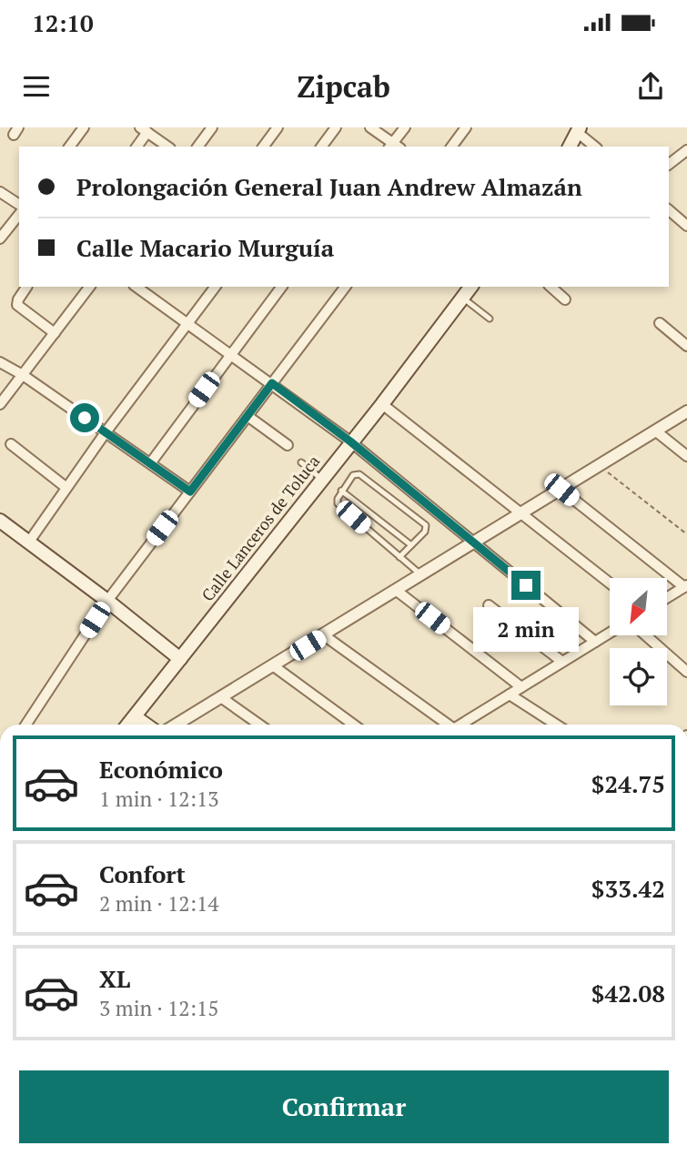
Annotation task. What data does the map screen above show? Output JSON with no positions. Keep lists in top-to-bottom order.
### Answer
{
  "streets": {
    "main road": ["Calle Lanceros de Toluca"]
  },
  "north": "bottom left",
  "page": {
    "status": "12:10",
    "header": "Zipcab",
    "banner": ["Prolongación General Juan Andrew Almazán", "Calle Macario Murguía"],
    "bubble": "2 min",
    "list": [
      {
        "name": "Económico",
        "note": "1 min · 12:13",
        "value": "$24.75"
      },
      {
        "name": "Confort",
        "note": "2 min · 12:14",
        "value": "$33.42"
      },
      {
        "name": "XL",
        "note": "3 min · 12:15",
        "value": "$42.08"
      }
    ],
    "buttons": "Confirmar"
  }
}
